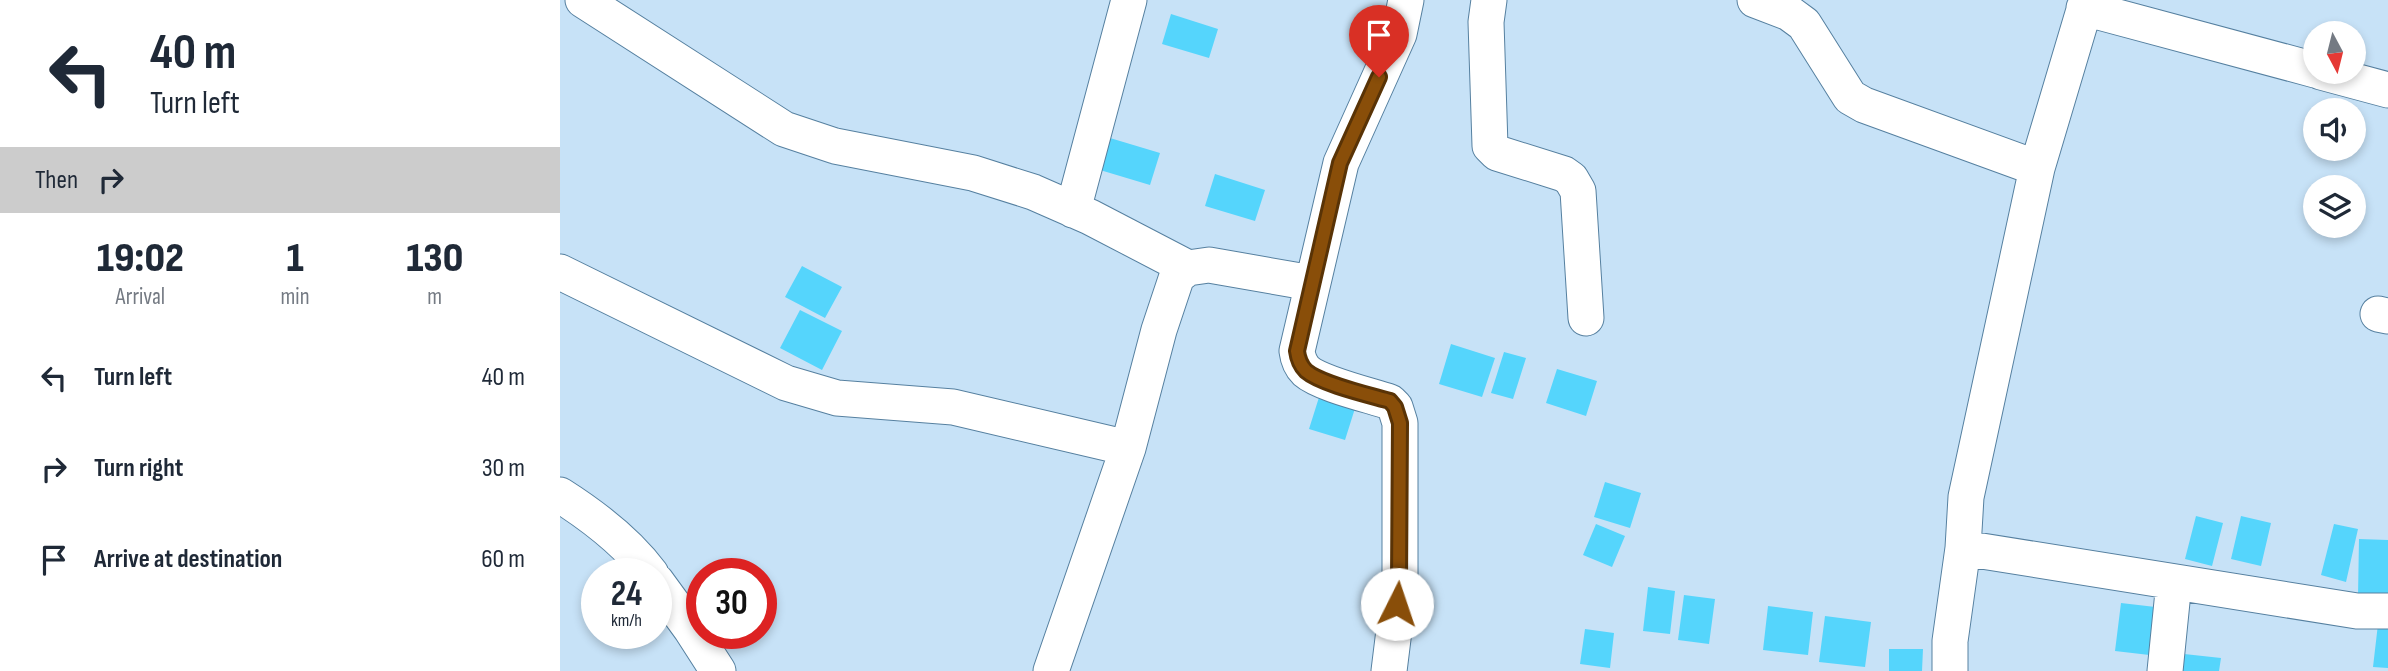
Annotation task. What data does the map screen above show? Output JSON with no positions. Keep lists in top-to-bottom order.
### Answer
{
  "north": "bottom",
  "page": {
    "turn": ["40 m", "Turn left"],
    "then": "Then",
    "eta": [
      "19:02",
      "Arrival",
      "1",
      "min",
      "130",
      "m"
    ],
    "list": [
      {
        "name": "Turn left",
        "value": "40 m"
      },
      {
        "name": "Turn right",
        "value": "30 m"
      },
      {
        "name": "Arrive at destination",
        "value": "60 m"
      }
    ],
    "speed": "24 km/h",
    "limit": "30"
  }
}
